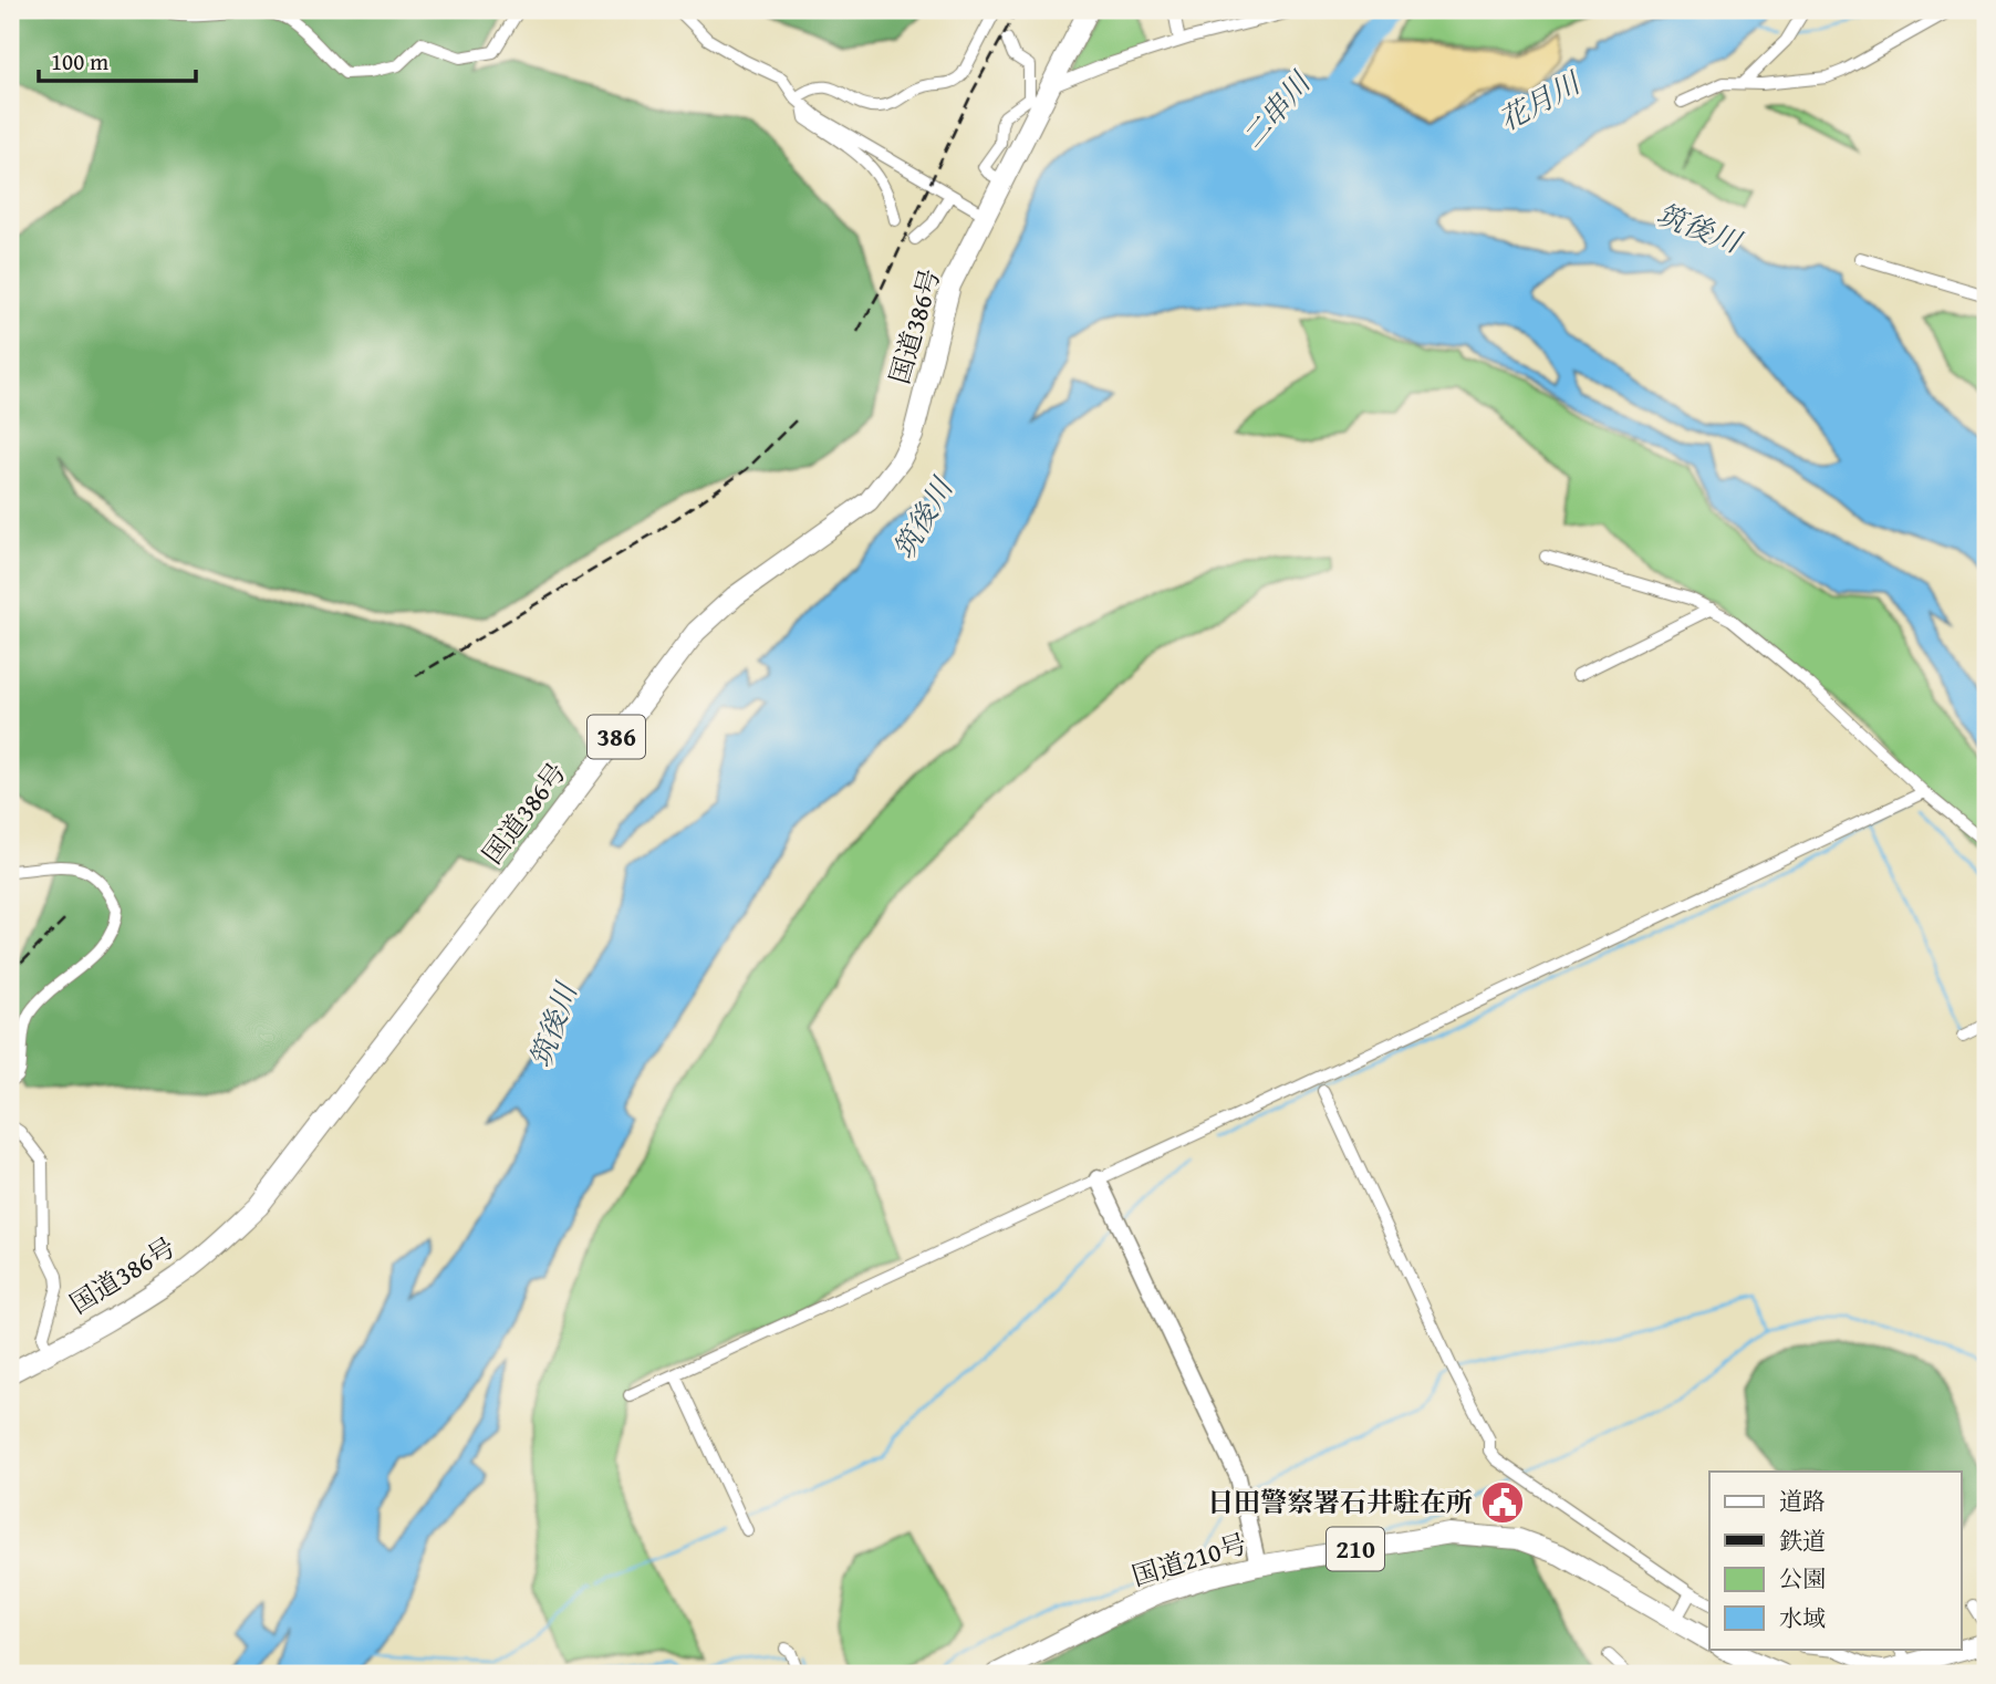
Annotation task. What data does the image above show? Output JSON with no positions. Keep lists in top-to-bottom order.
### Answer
{
  "streets": {
    "highway": [
      "国道386号",
      "386",
      "210",
      "国道210号"
    ]
  },
  "water": ["花月川", "二串川", "筑後川"],
  "places": {
    "public building": ["日田警察署石井駐在所"]
  },
  "legend": [
    "道路",
    "鉄道",
    "公園",
    "水域"
  ],
  "scale_bar": "100 m"
}
